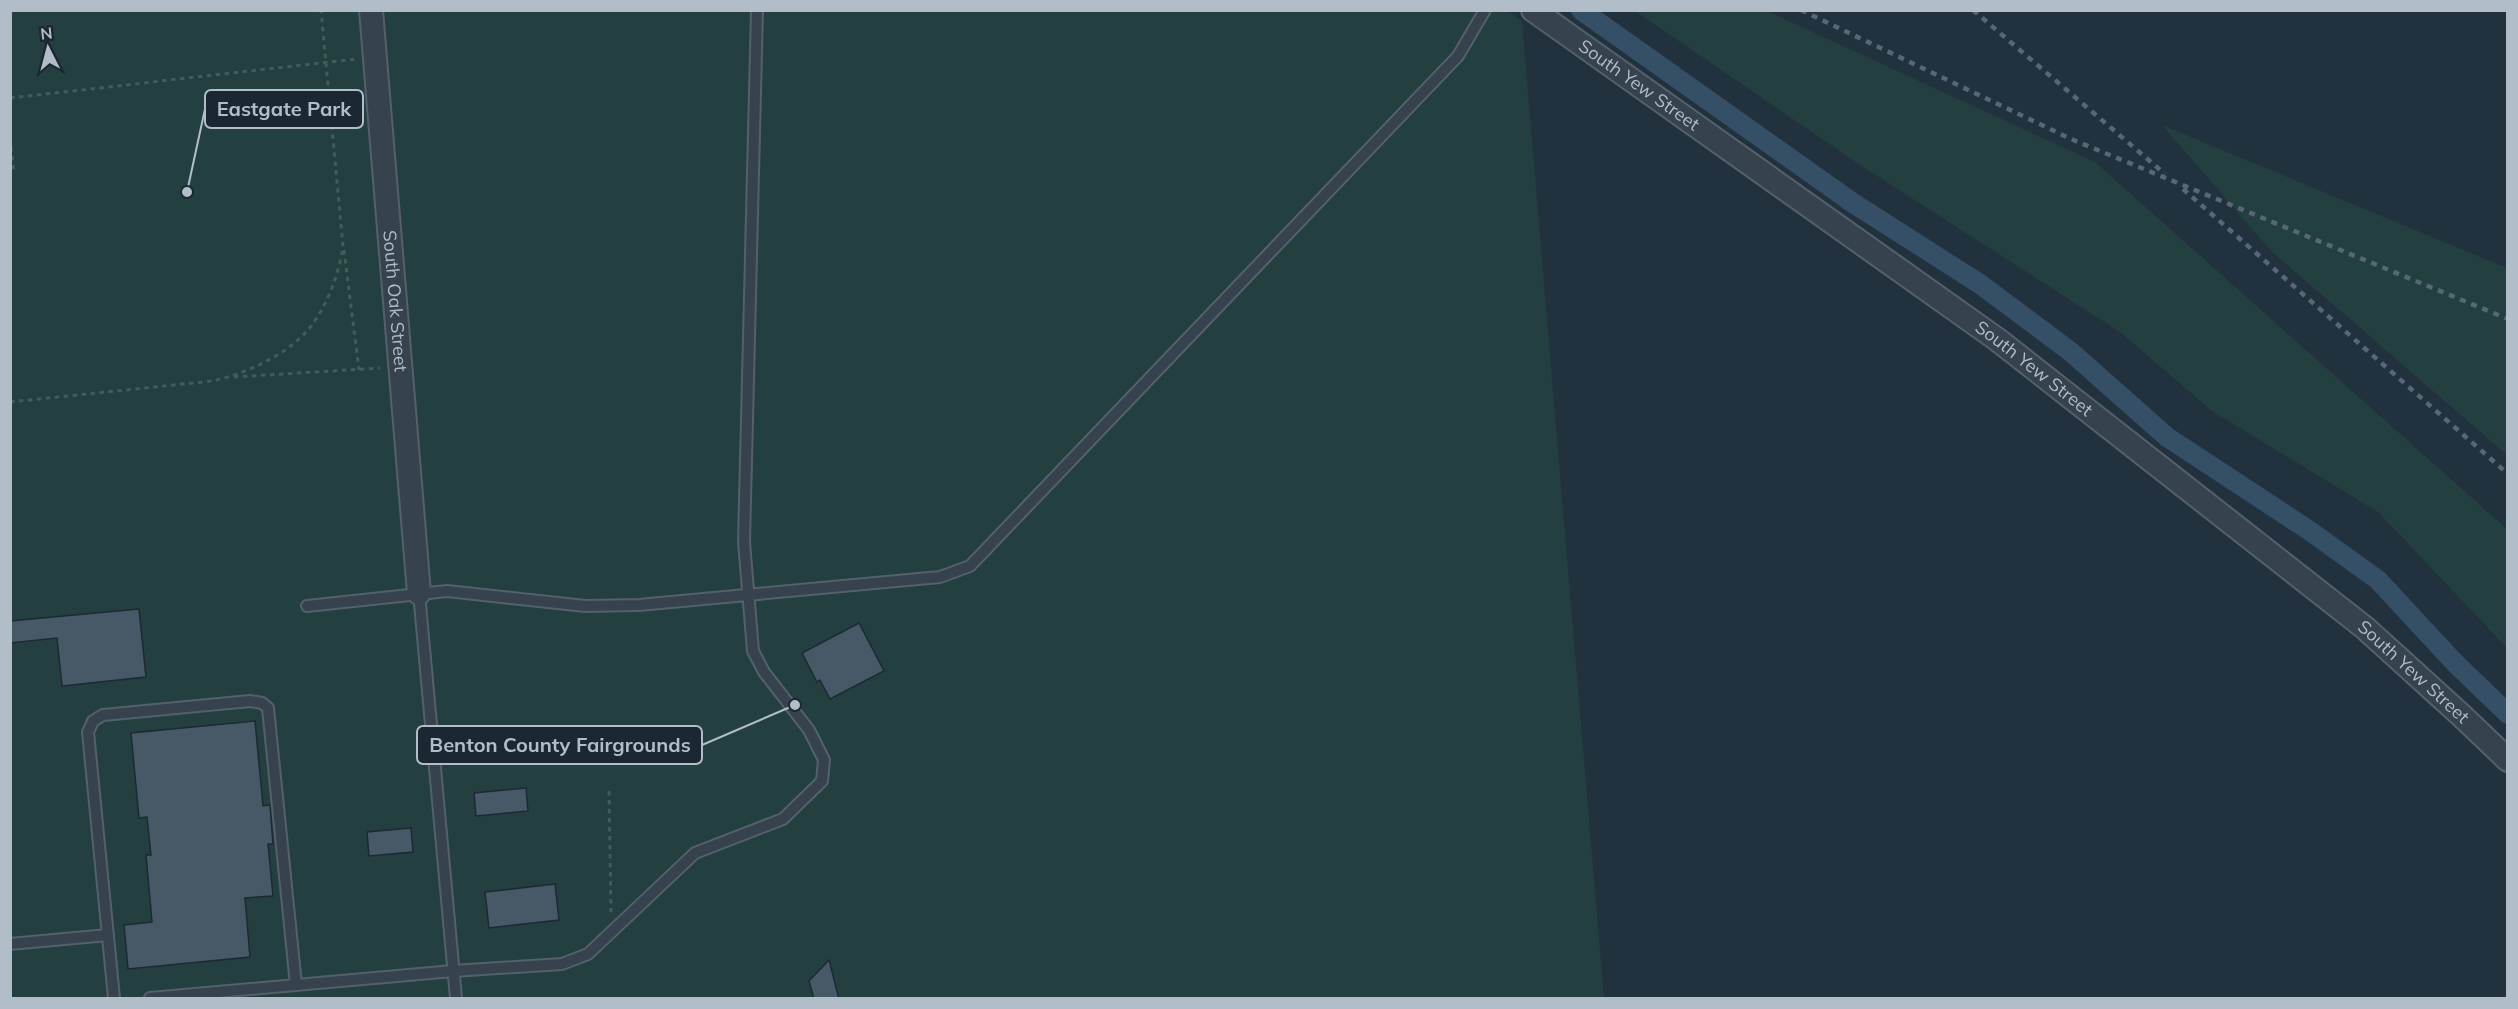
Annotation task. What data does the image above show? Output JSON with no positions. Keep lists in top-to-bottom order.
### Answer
{
  "streets": {
    "street": ["South Yew Street", "South Oak Street"]
  },
  "places": ["Eastgate Park", "Benton County Fairgrounds"],
  "north": "top"
}
